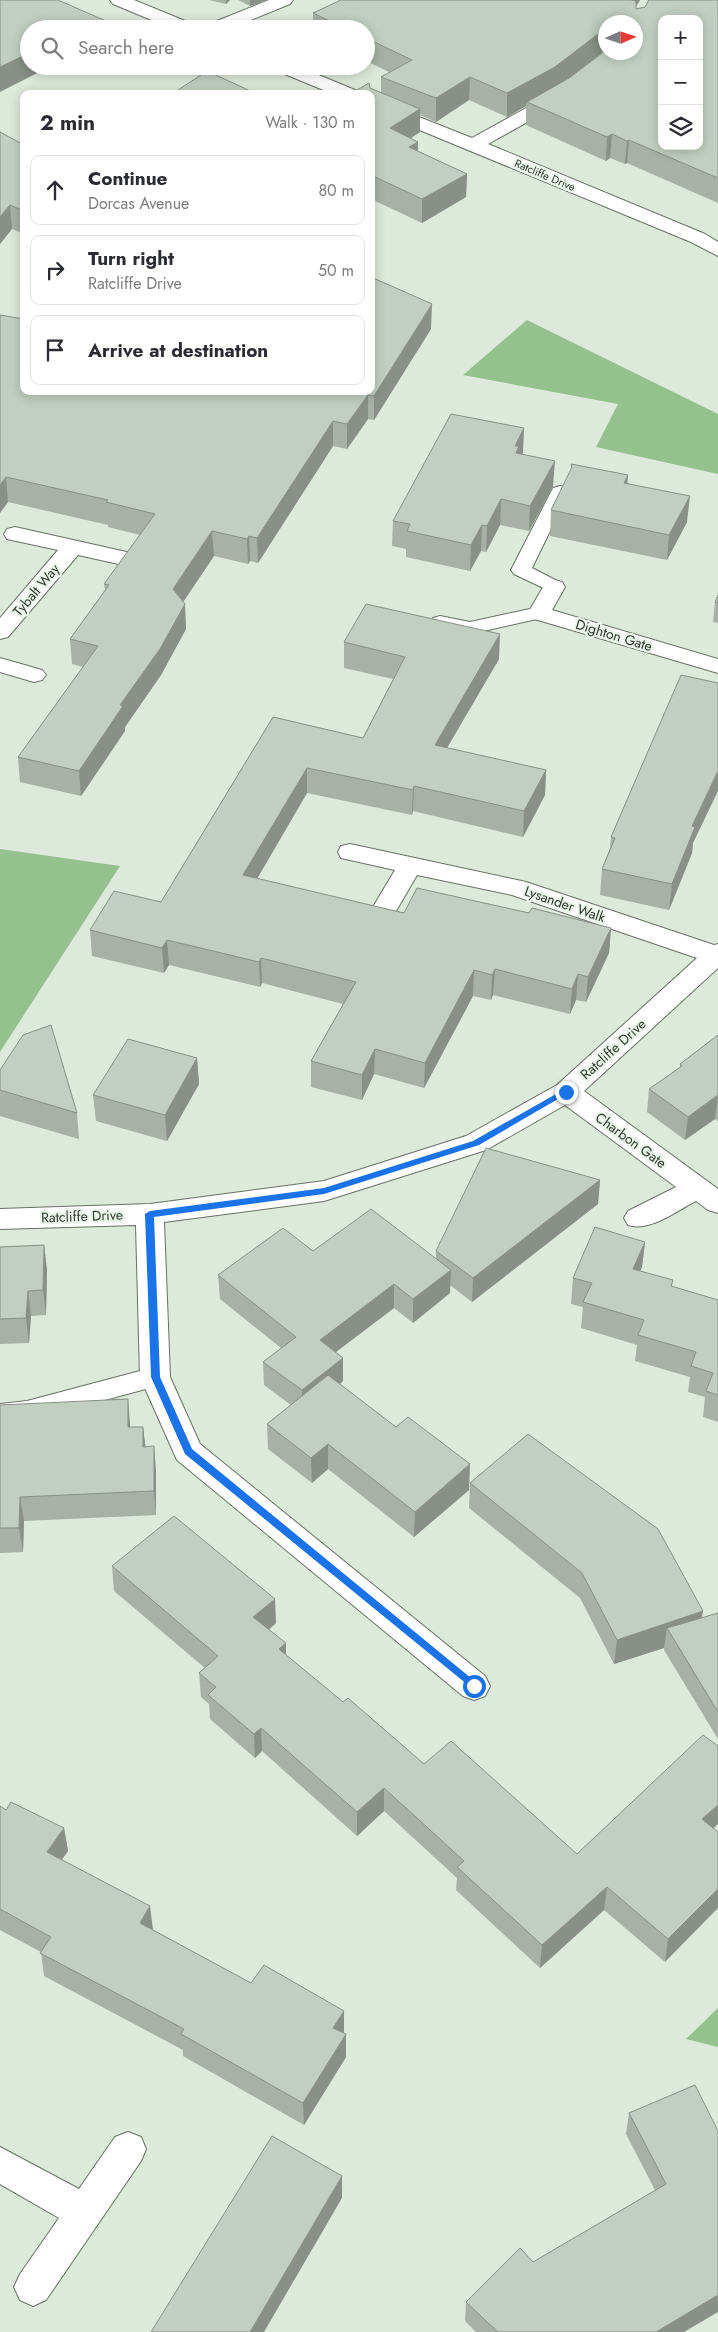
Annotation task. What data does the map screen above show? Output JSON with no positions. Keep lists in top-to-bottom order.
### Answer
{
  "streets": {
    "street": [
      "Ratcliffe Drive",
      "Tybalt Way",
      "Dighton Gate",
      "Lysander Walk",
      "Charbon Gate"
    ]
  },
  "crossings": [
    ["Ratcliffe Drive", "Lysander Walk"],
    ["Ratcliffe Drive", "Charbon Gate"]
  ],
  "north": "right",
  "page": {
    "map_buttons": ["+", "−"],
    "search": "Search here",
    "heading": ["2 min", "Walk · 130 m"],
    "list": [
      ["Continue", "Dorcas Avenue", "80 m"],
      ["Turn right", "Ratcliffe Drive", "50 m"],
      "Arrive at destination"
    ]
  }
}
